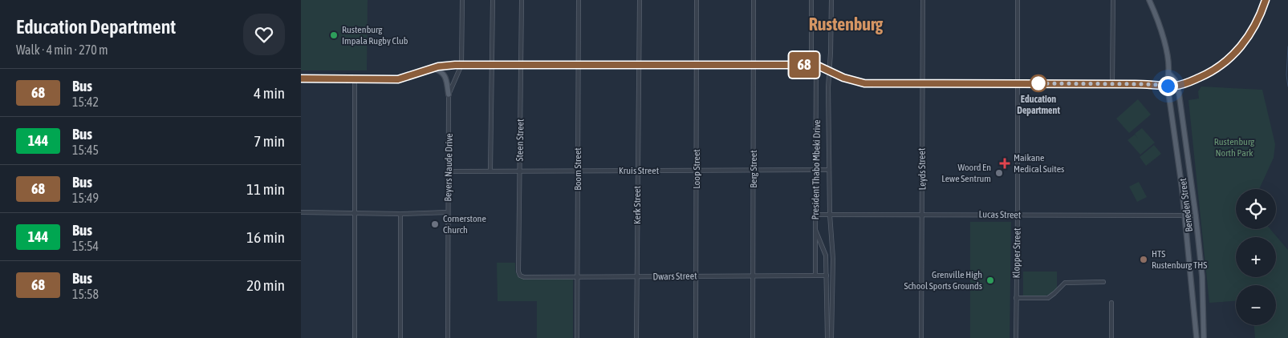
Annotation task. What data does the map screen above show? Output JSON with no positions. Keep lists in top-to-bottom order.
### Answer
{
  "streets": {
    "main road": ["Beneden Street"],
    "street": [
      "Steen Street",
      "Beyers Naude Drive",
      "Boom Street",
      "Loop Street",
      "Berg Street",
      "Leyds Street",
      "President Thabo Mbeki Drive",
      "Kruis Street",
      "Kerk Street",
      "Lucas Street",
      "Klopper Street",
      "Dwars Street"
    ]
  },
  "crossings": [
    ["Steen Street", "Kruis Street"],
    ["Steen Street", "Dwars Street"],
    ["Beyers Naude Drive", "Kruis Street"],
    ["Boom Street", "Kruis Street"],
    ["Boom Street", "Dwars Street"],
    ["Loop Street", "Kruis Street"],
    ["Loop Street", "Dwars Street"],
    ["Berg Street", "Kruis Street"],
    ["Berg Street", "Dwars Street"],
    ["Leyds Street", "Lucas Street"],
    ["President Thabo Mbeki Drive", "Kruis Street"],
    ["President Thabo Mbeki Drive", "Lucas Street"],
    ["President Thabo Mbeki Drive", "Dwars Street"],
    ["Kruis Street", "Kerk Street"],
    ["Kerk Street", "Dwars Street"],
    ["Beneden Street", "Lucas Street"],
    ["Lucas Street", "Klopper Street"]
  ],
  "districts": ["Rustenburg"],
  "parks": ["Rustenburg North Park"],
  "places": {
    "other": [
      "Rustenburg Impala Rugby Club",
      "Education Department",
      "Woord En Lewe Sentrum",
      "Cornerstone Church",
      "HTS Rustenburg THS",
      "Grenville High School Sports Grounds"
    ],
    "health": ["Maikane Medical Suites"]
  },
  "lines": ["bus line 68"],
  "page": {
    "heading": ["Education Department", "Walk · 4 min · 270 m"],
    "on_map": "68",
    "list": [
      {
        "mark": "68",
        "name": "Bus",
        "note": "15:42",
        "value": "4 min"
      },
      {
        "mark": "144",
        "name": "Bus",
        "note": "15:45",
        "value": "7 min"
      },
      {
        "mark": "68",
        "name": "Bus",
        "note": "15:49",
        "value": "11 min"
      },
      {
        "mark": "144",
        "name": "Bus",
        "note": "15:54",
        "value": "16 min"
      },
      {
        "mark": "68",
        "name": "Bus",
        "note": "15:58",
        "value": "20 min"
      }
    ],
    "map_buttons": ["+", "−"]
  }
}
